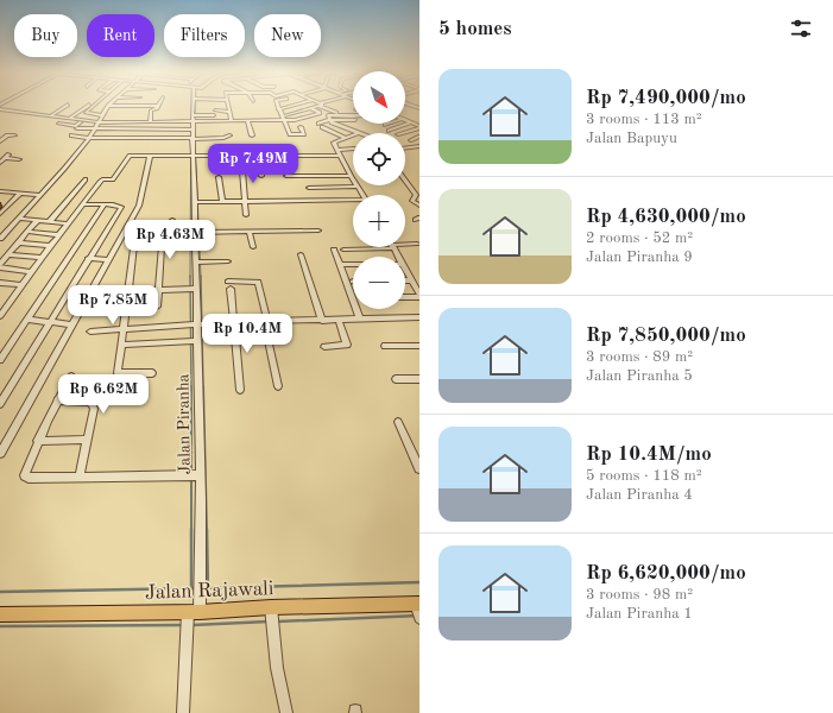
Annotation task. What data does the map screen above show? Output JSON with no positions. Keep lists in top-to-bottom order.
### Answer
{
  "streets": {
    "main road": ["Jalan Rajawali"],
    "street": ["Jalan Piranha"]
  },
  "crossings": [
    ["Jalan Piranha", "Jalan Rajawali"]
  ],
  "north": "bottom right",
  "page": {
    "heading": "5 homes",
    "chip": [
      "Buy",
      "Rent",
      "Filters",
      "New"
    ],
    "list": [
      {
        "name": "Rp 7,490,000/mo",
        "note": "3 rooms · 113 m² · Jalan Bapuyu"
      },
      {
        "name": "Rp 4,630,000/mo",
        "note": "2 rooms · 52 m² · Jalan Piranha 9"
      },
      {
        "name": "Rp 7,850,000/mo",
        "note": "3 rooms · 89 m² · Jalan Piranha 5"
      },
      {
        "name": "Rp 10.4M/mo",
        "note": "5 rooms · 118 m² · Jalan Piranha 4"
      },
      {
        "name": "Rp 6,620,000/mo",
        "note": "3 rooms · 98 m² · Jalan Piranha 1"
      }
    ],
    "map_buttons": ["+", "−"],
    "price": [
      "Rp 7.49M",
      "Rp 4.63M",
      "Rp 7.85M",
      "Rp 10.4M",
      "Rp 6.62M"
    ]
  }
}
